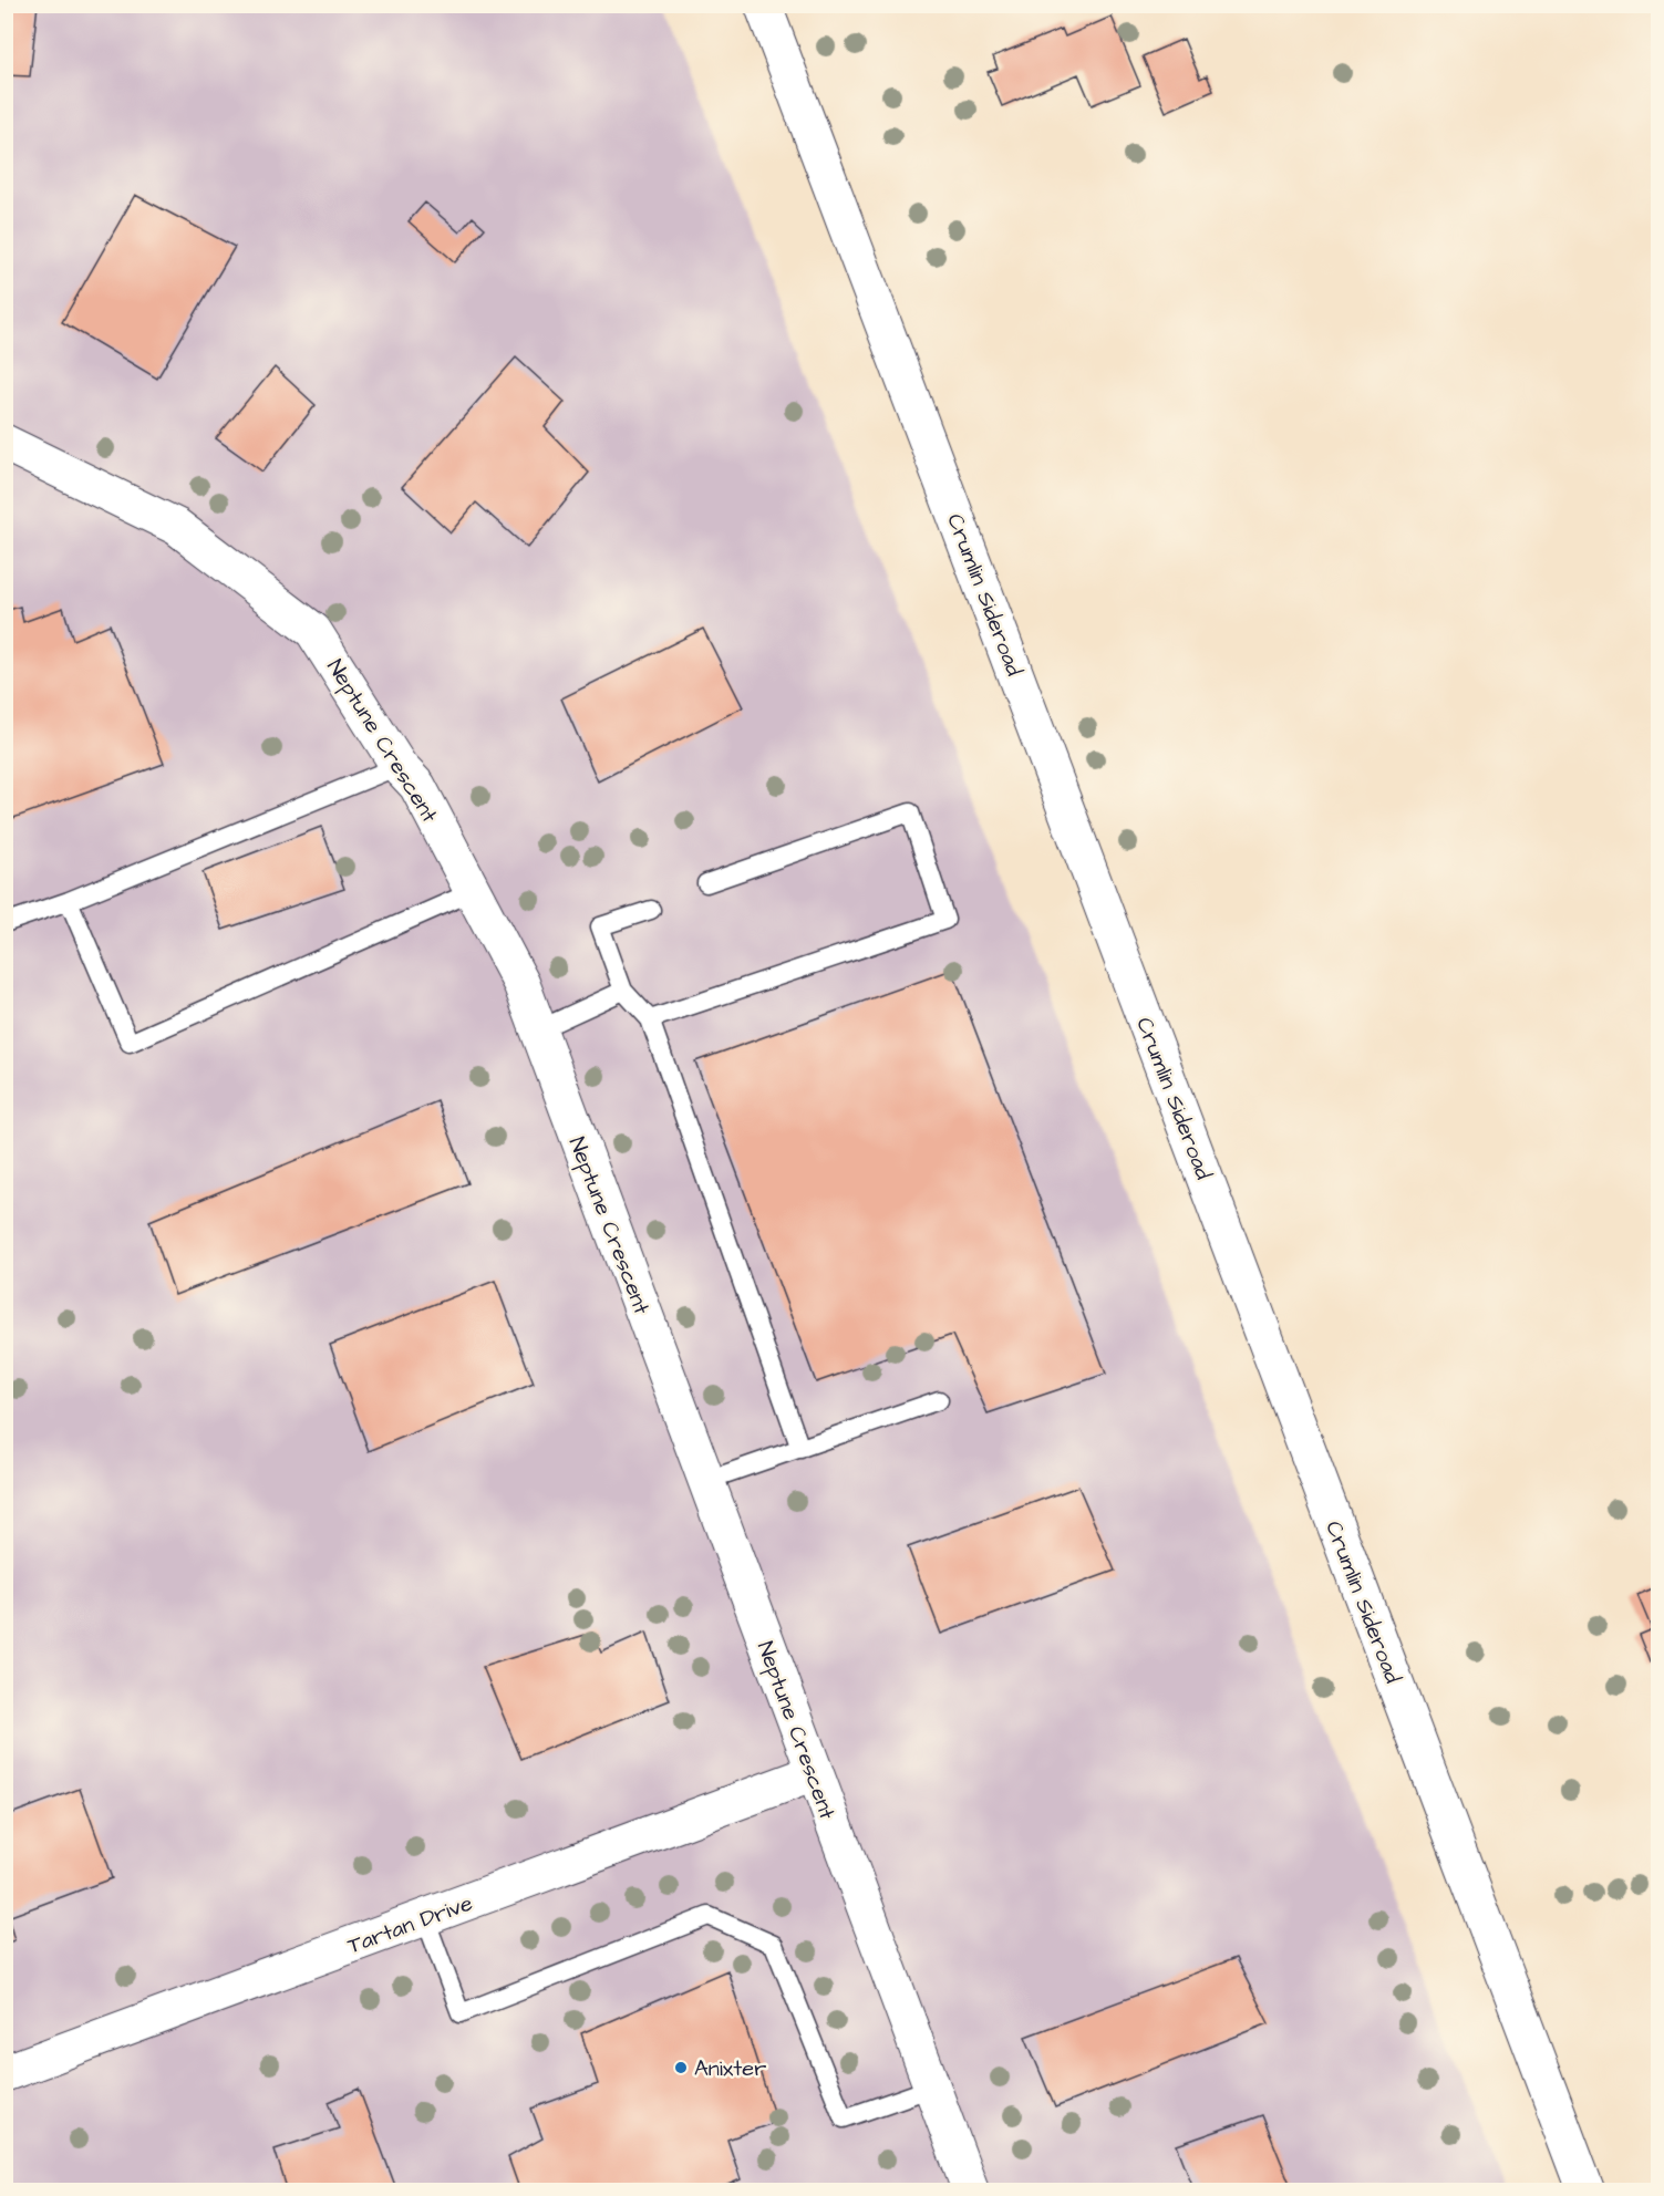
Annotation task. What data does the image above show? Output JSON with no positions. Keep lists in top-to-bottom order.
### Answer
{
  "streets": {
    "street": ["Crumlin Sideroad", "Neptune Crescent", "Tartan Drive"]
  },
  "crossings": [
    ["Neptune Crescent", "Tartan Drive"]
  ],
  "places": ["Anixter"]
}
